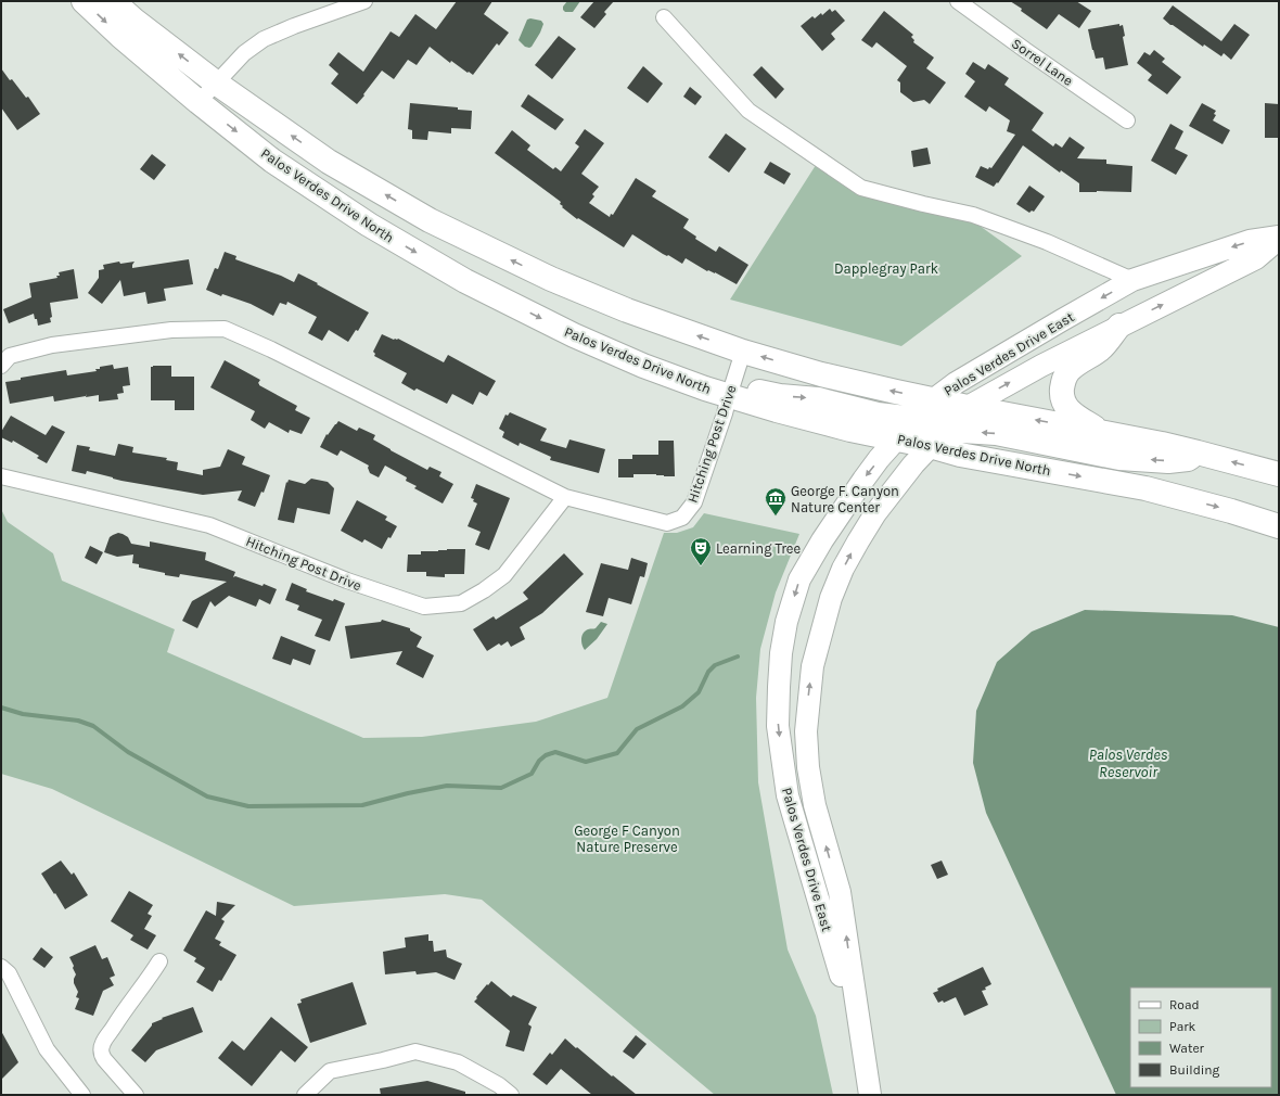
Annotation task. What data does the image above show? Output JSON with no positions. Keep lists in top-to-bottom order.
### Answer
{
  "streets": {
    "main road": ["Palos Verdes Drive North", "Palos Verdes Drive East"],
    "street": ["Sorrel Lane", "Hitching Post Drive"]
  },
  "crossings": [
    ["Palos Verdes Drive North", "Palos Verdes Drive East"],
    ["Palos Verdes Drive North", "Hitching Post Drive"]
  ],
  "water": ["Palos Verdes Reservoir"],
  "parks": ["Dapplegray Park", "George F Canyon Nature Preserve"],
  "places": {
    "museum": ["George F. Canyon Nature Center"],
    "theatre": ["Learning Tree"]
  },
  "legend": [
    "Road",
    "Park",
    "Water",
    "Building"
  ]
}
